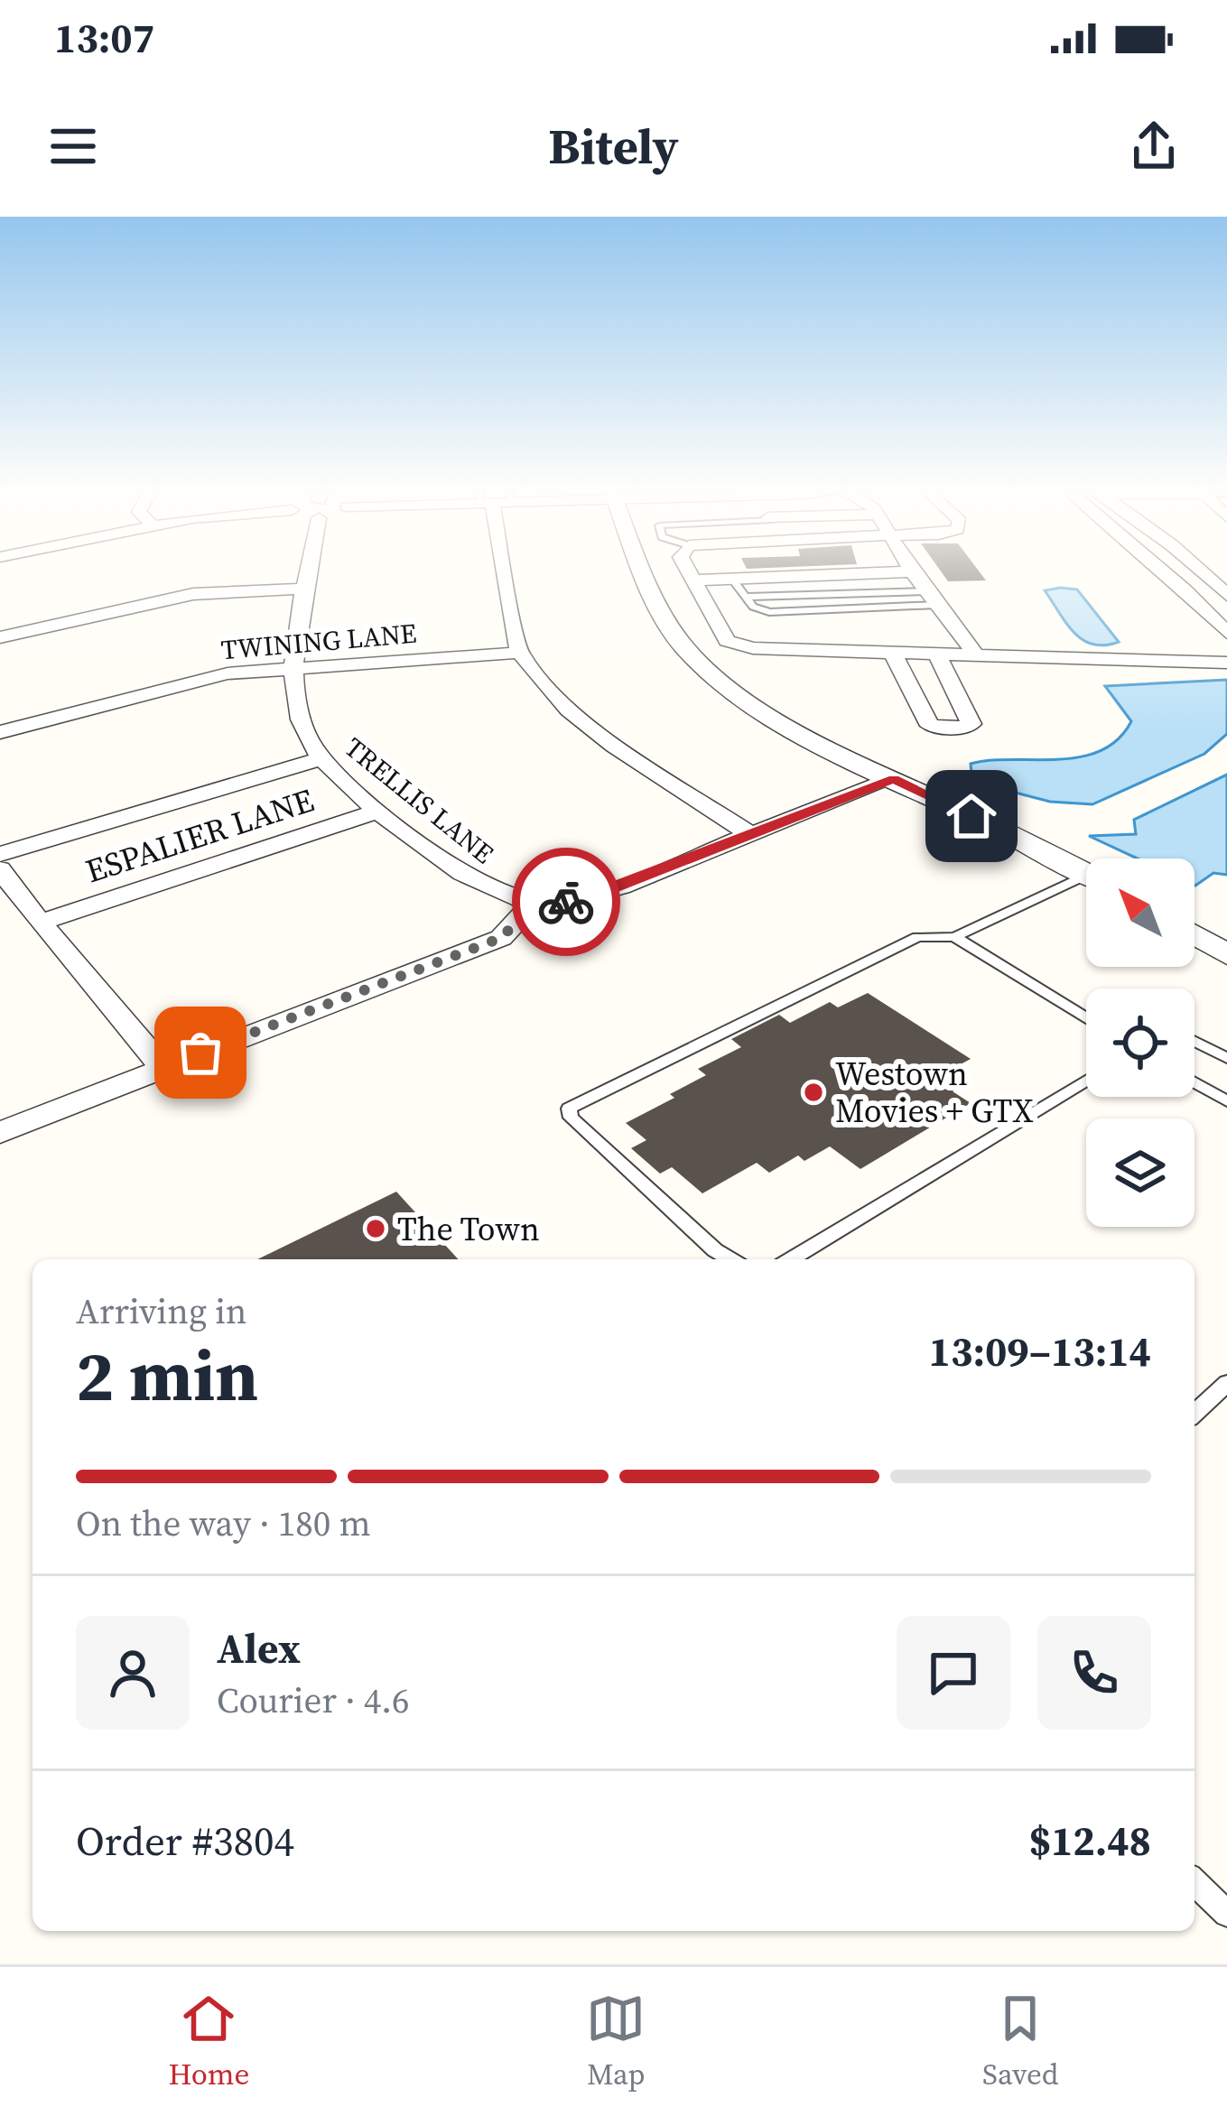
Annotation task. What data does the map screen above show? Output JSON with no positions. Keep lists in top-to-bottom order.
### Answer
{
  "streets": {
    "street": ["TWINING LANE", "TRELLIS LANE", "ESPALIER LANE"]
  },
  "crossings": [
    ["TWINING LANE", "TRELLIS LANE"],
    ["TRELLIS LANE", "ESPALIER LANE"]
  ],
  "places": ["Westown Movies + GTX", "The Town"],
  "north": "top left",
  "page": {
    "status": "13:07",
    "header": "Bitely",
    "heading": ["2 min", "Arriving in", "13:09–13:14"],
    "panel": [
      "Alex",
      "Courier · 4.6",
      "Order #3804",
      "$12.48"
    ],
    "bar": "On the way · 180 m",
    "tabs": ["Home", "Map", "Saved"]
  }
}
